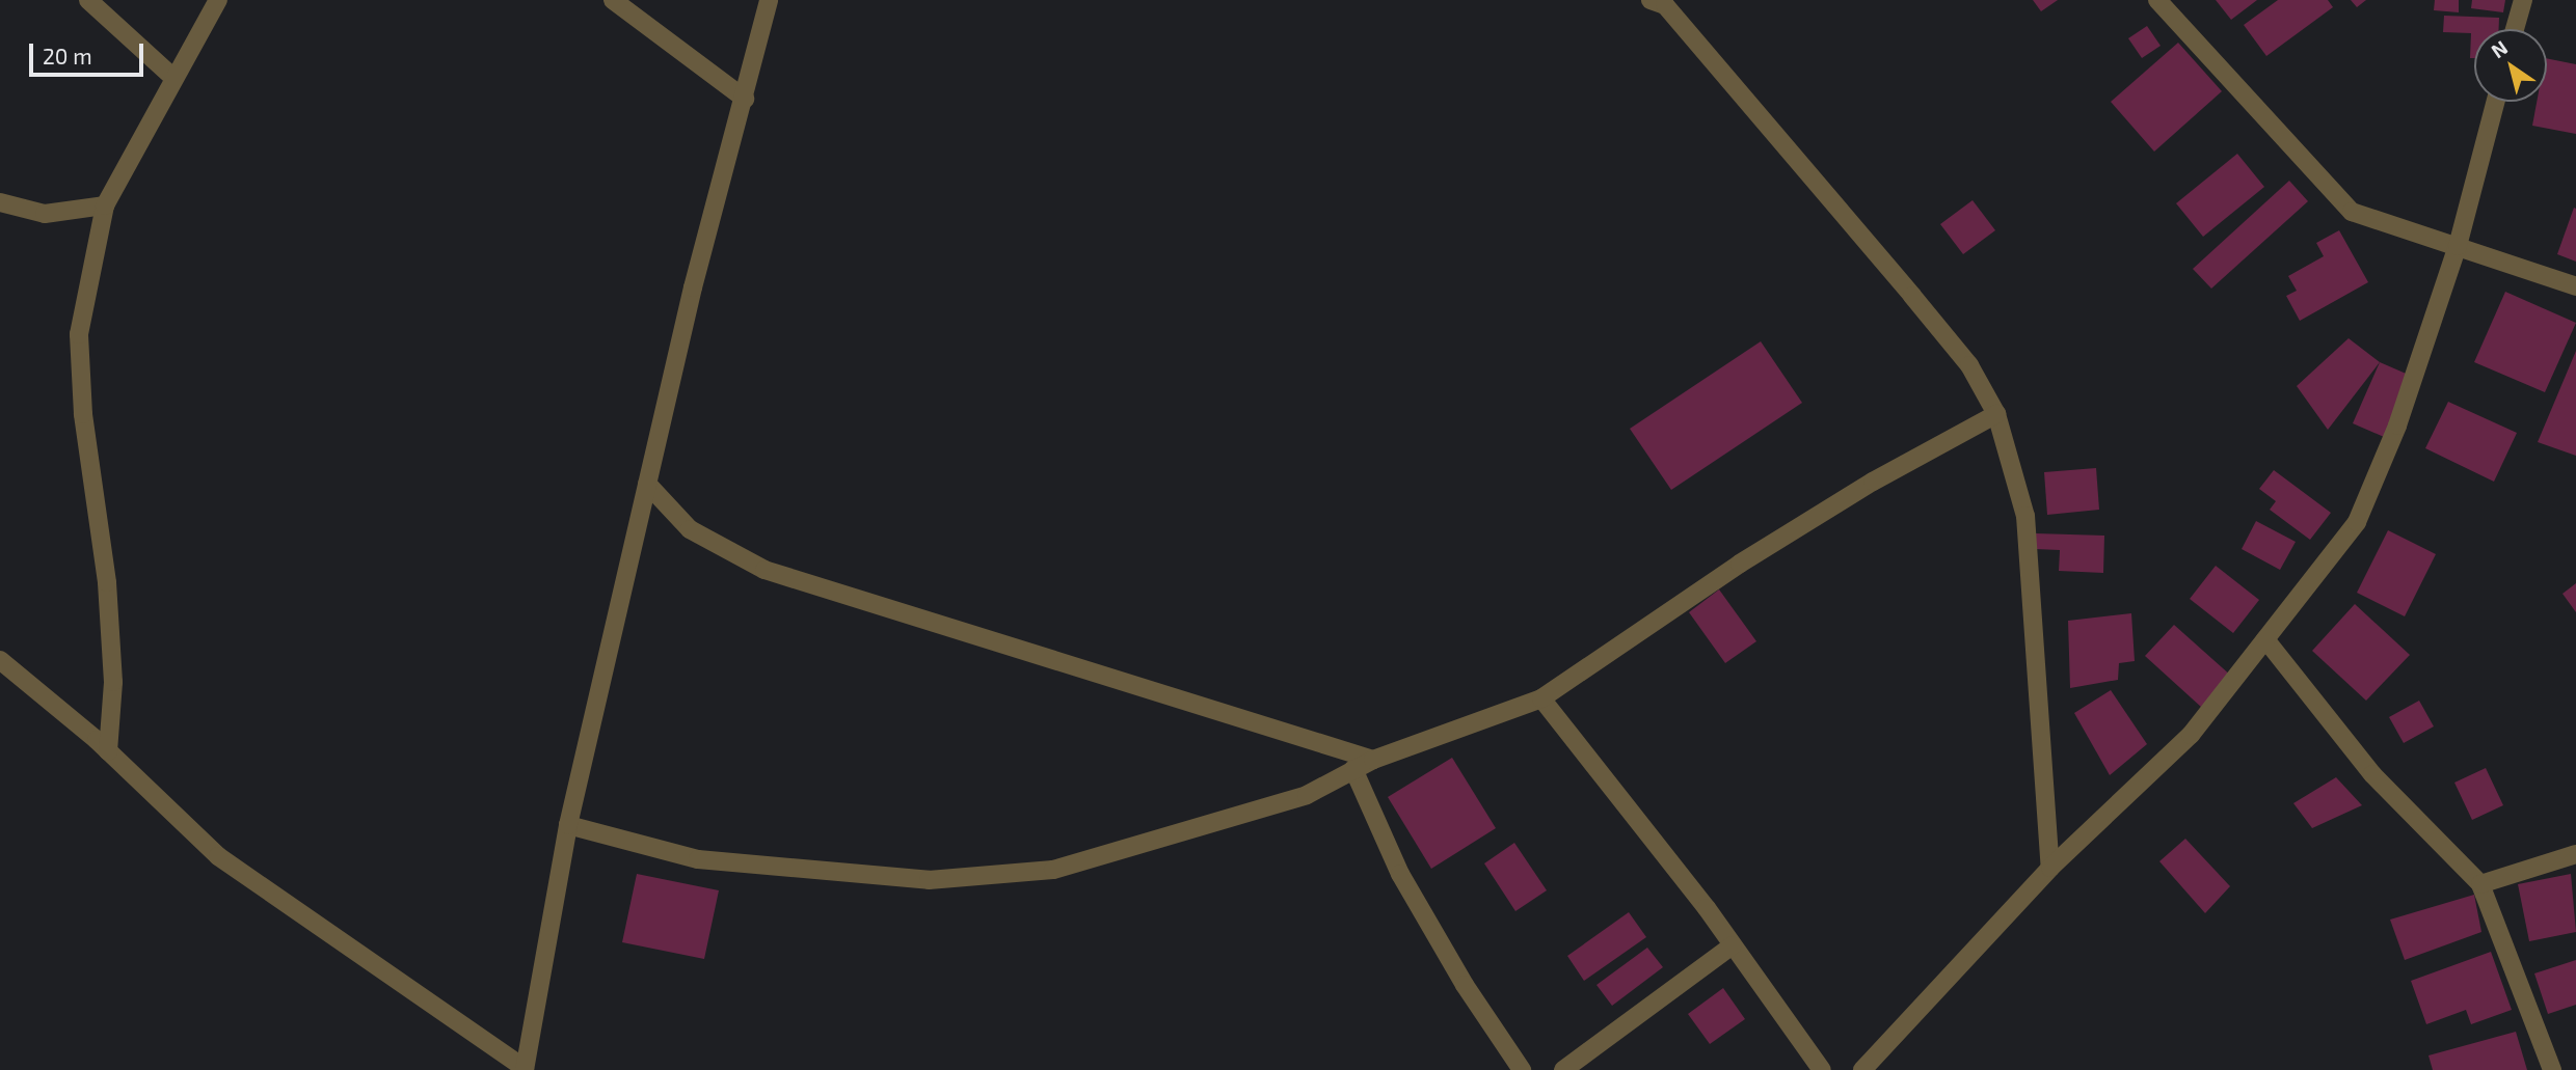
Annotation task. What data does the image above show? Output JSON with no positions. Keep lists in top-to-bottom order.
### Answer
{
  "scale_bar": "20 m",
  "north": "top left"
}
